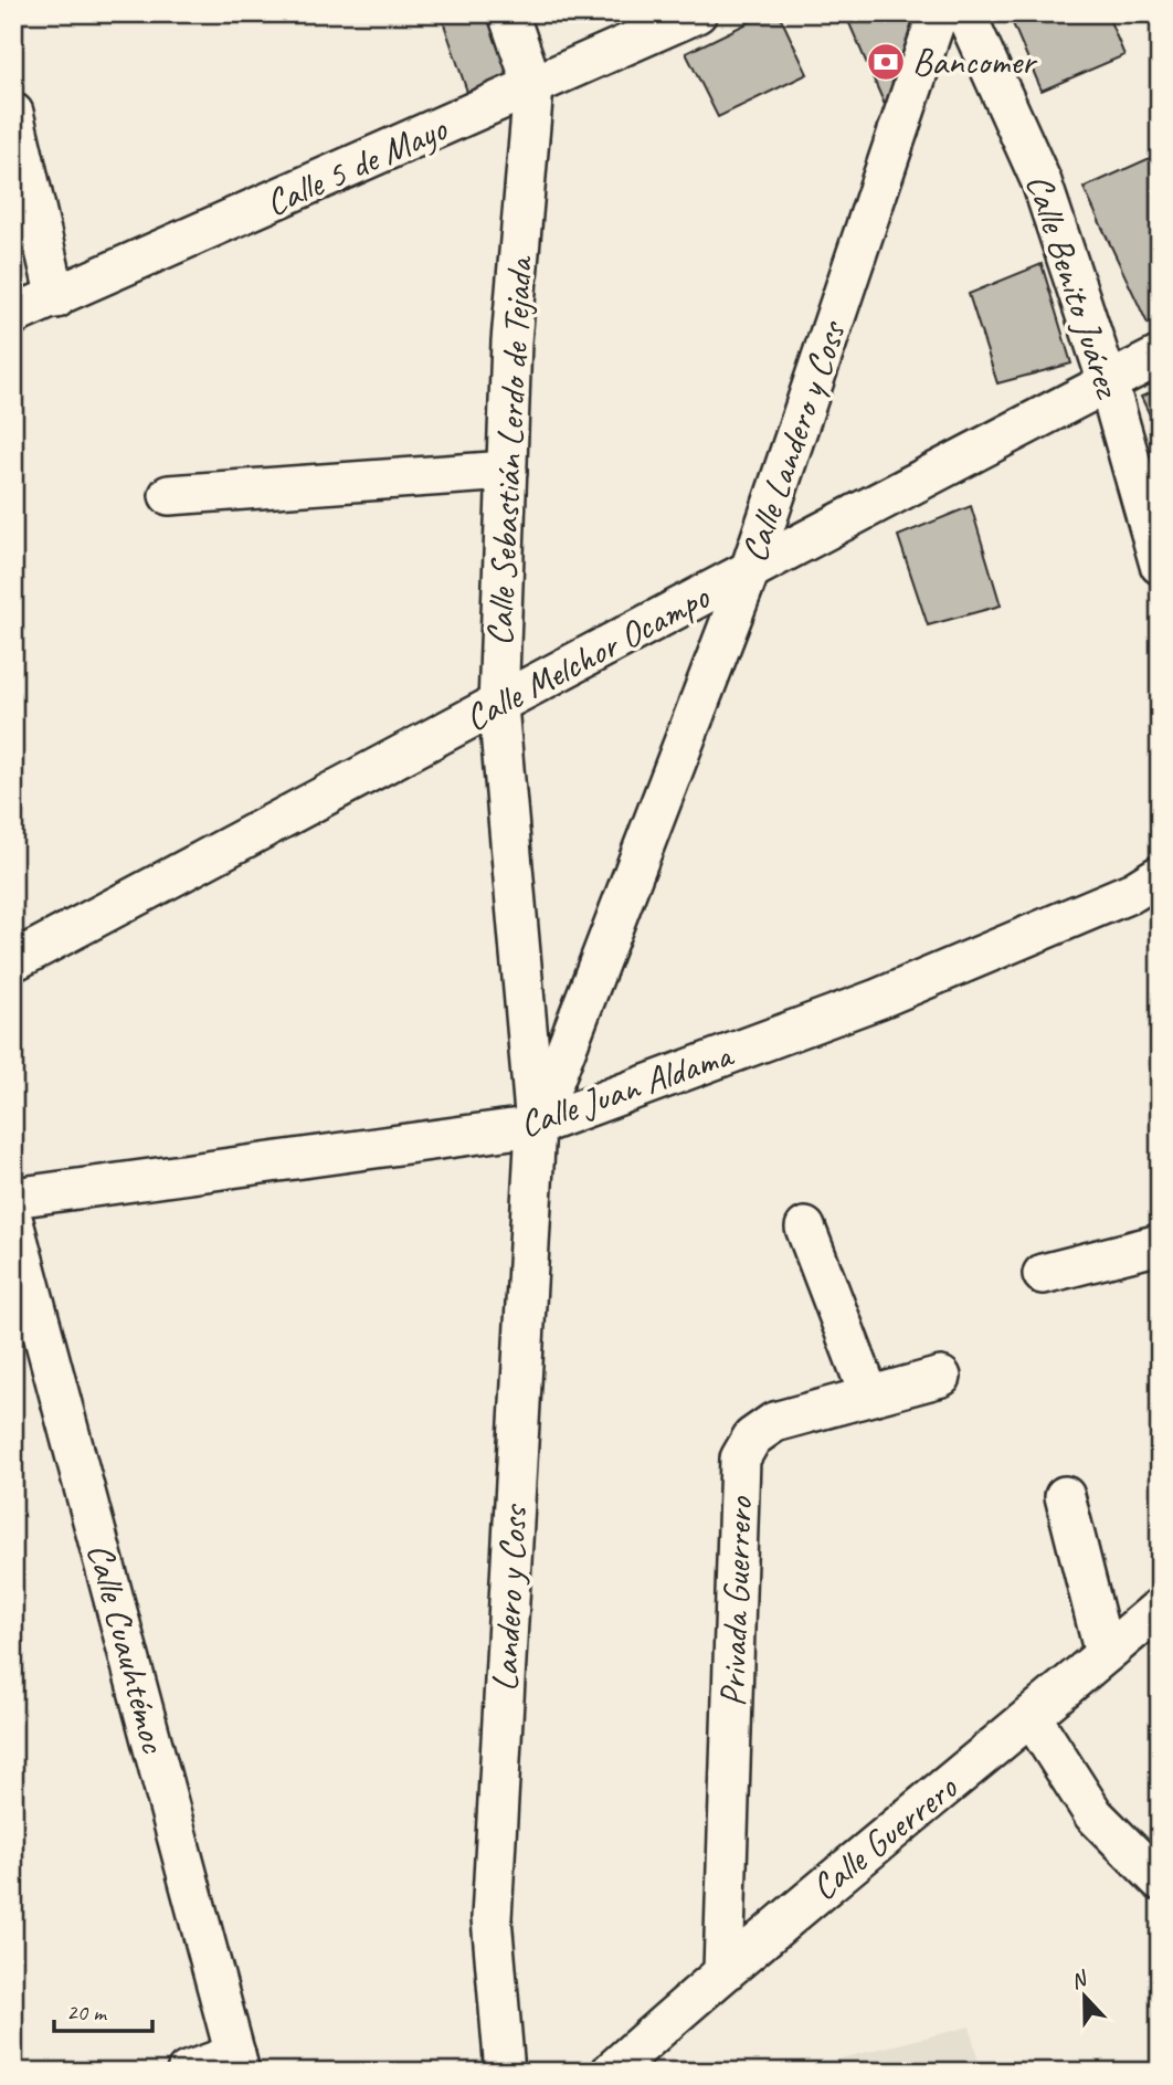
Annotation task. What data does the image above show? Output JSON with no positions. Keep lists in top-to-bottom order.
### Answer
{
  "streets": {
    "street": [
      "Calle 5 de Mayo",
      "Calle Benito Juárez",
      "Calle Landero y Coss",
      "Calle Sebastián Lerdo de Tejada",
      "Calle Melchor Ocampo",
      "Calle Juan Aldama",
      "Landero y Coss",
      "Privada Guerrero",
      "Calle Cuauhtémoc",
      "Calle Guerrero"
    ]
  },
  "crossings": [
    ["Calle 5 de Mayo", "Calle Sebastián Lerdo de Tejada"],
    ["Calle Benito Juárez", "Calle Melchor Ocampo"],
    ["Calle Landero y Coss", "Calle Sebastián Lerdo de Tejada"],
    ["Calle Landero y Coss", "Calle Melchor Ocampo"],
    ["Calle Landero y Coss", "Calle Juan Aldama"],
    ["Calle Landero y Coss", "Landero y Coss"],
    ["Calle Sebastián Lerdo de Tejada", "Calle Melchor Ocampo"],
    ["Calle Sebastián Lerdo de Tejada", "Calle Juan Aldama"],
    ["Calle Sebastián Lerdo de Tejada", "Landero y Coss"],
    ["Calle Juan Aldama", "Landero y Coss"],
    ["Privada Guerrero", "Calle Guerrero"]
  ],
  "places": {
    "bank": ["Bancomer"]
  },
  "scale_bar": "20 m",
  "north": "top"
}
